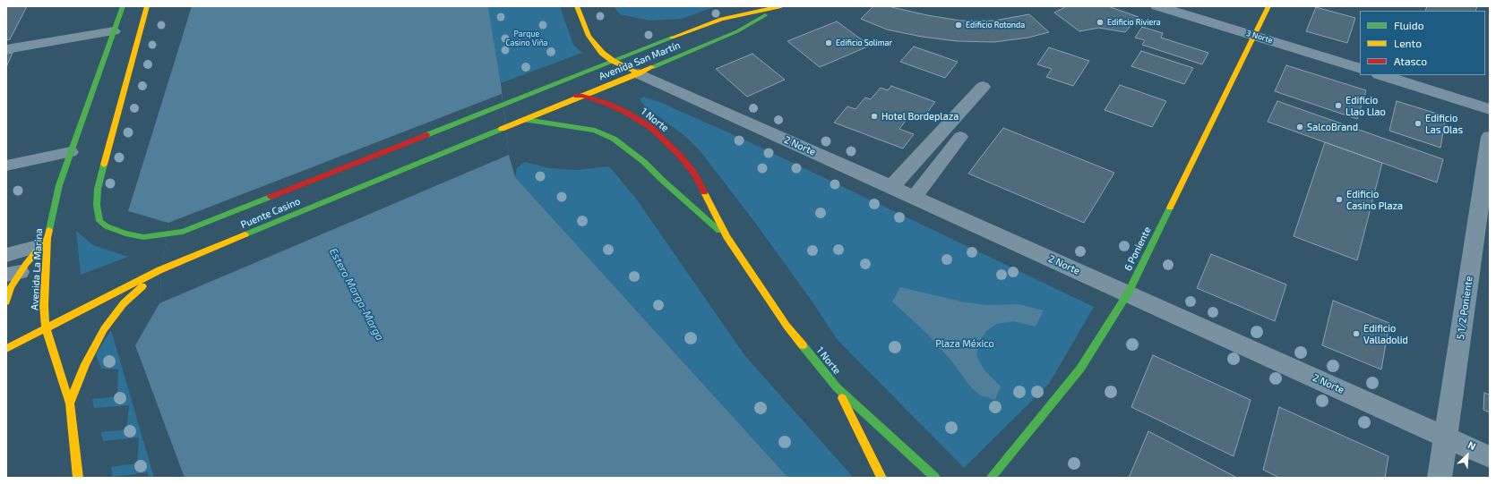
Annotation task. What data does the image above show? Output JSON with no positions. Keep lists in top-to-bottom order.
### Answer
{
  "streets": {
    "main road": [
      "Avenida San Martín",
      "1 Norte",
      "Puente Casino",
      "6 Poniente",
      "Avenida La Marina"
    ],
    "street": ["3 Norte", "2 Norte", "5 1/2 Poniente"]
  },
  "crossings": [
    ["3 Norte", "6 Poniente"],
    ["Avenida San Martín", "1 Norte"],
    ["Avenida San Martín", "2 Norte"],
    ["Avenida San Martín", "Puente Casino"],
    ["2 Norte", "6 Poniente"],
    ["2 Norte", "5 1/2 Poniente"],
    ["Puente Casino", "Avenida La Marina"]
  ],
  "water": ["Estero Marga-Marga"],
  "parks": ["Parque Casino Viña", "Plaza México"],
  "places": [
    "Edificio Riviera",
    "Edificio Rotonda",
    "Edificio Solimar",
    "Edificio Llao Llao",
    "Hotel Bordeplaza",
    "Edificio Las Olas",
    "SalcoBrand",
    "Edificio Casino Plaza",
    "Edificio Valladolid"
  ],
  "legend": ["Fluido", "Lento", "Atasco"],
  "north": "top right"
}
